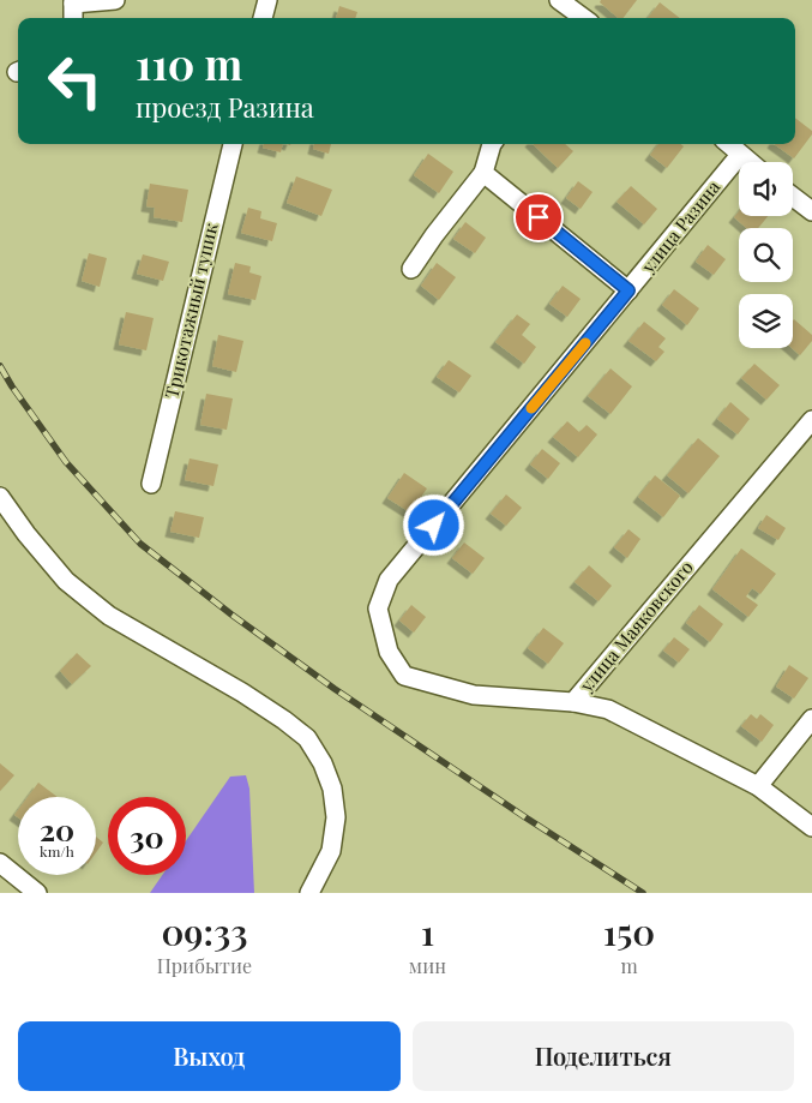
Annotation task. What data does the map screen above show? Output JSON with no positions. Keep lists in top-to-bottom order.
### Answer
{
  "streets": {
    "street": ["улица Разина", "Трикотажный тупик", "улица Маяковского"]
  },
  "crossings": [
    ["улица Разина", "улица Маяковского"]
  ],
  "page": {
    "turn": ["110 m", "проезд Разина"],
    "speed": "20 km/h",
    "limit": "30",
    "eta": [
      "09:33",
      "Прибытие",
      "1",
      "мин",
      "150",
      "m"
    ],
    "buttons": ["Выход", "Поделиться"]
  }
}
